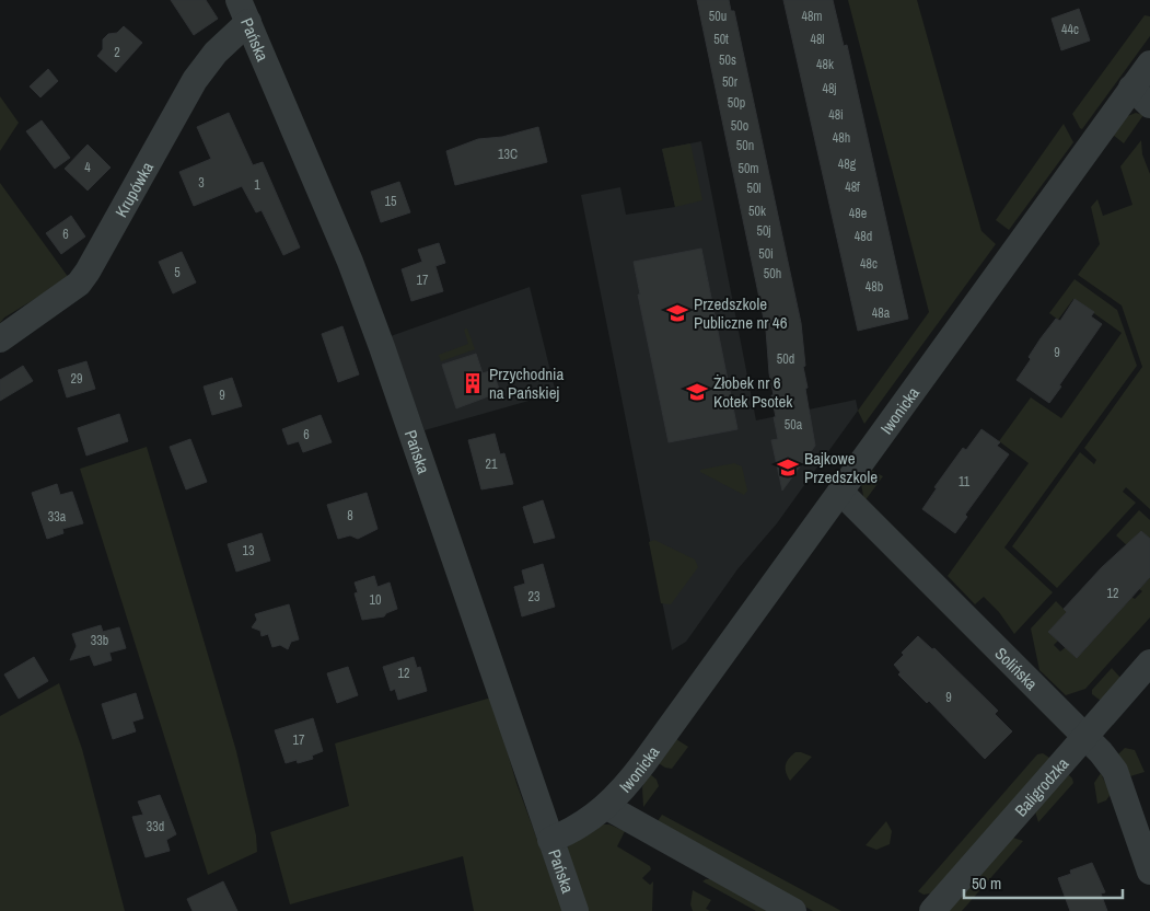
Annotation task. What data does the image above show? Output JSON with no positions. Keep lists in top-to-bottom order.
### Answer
{
  "streets": {
    "street": [
      "Pańska",
      "Krupówka",
      "Iwonicka",
      "Solińska",
      "Baligrodzka"
    ]
  },
  "crossings": [
    ["Pańska", "Krupówka"],
    ["Pańska", "Iwonicka"],
    ["Iwonicka", "Solińska"],
    ["Solińska", "Baligrodzka"]
  ],
  "places": {
    "school or university": ["Przedszkole Publiczne nr 46", "Żłobek nr 6 Kotek Psotek", "Bajkowe Przedszkole"],
    "building": ["Przychodnia na Pańskiej"]
  },
  "house_numbers": [
    "50u",
    "48m",
    "44c",
    "50t",
    "48l",
    "2",
    "50s",
    "48k",
    "50r",
    "48j",
    "50p",
    "48i",
    "50o",
    "48h",
    "50n",
    "13C",
    "48g",
    "4",
    "50m",
    "3",
    "1",
    "48f",
    "50l",
    "15",
    "50k",
    "48e",
    "50j",
    "6",
    "48d",
    "50i",
    "48c",
    "5",
    "50h",
    "17",
    "48b",
    "48a",
    "9",
    "50d",
    "29",
    "9",
    "50a",
    "6",
    "21",
    "11",
    "8",
    "33a",
    "13",
    "12",
    "23",
    "10",
    "33b",
    "12",
    "9",
    "17",
    "33d"
  ],
  "scale_bar": "50 m"
}
